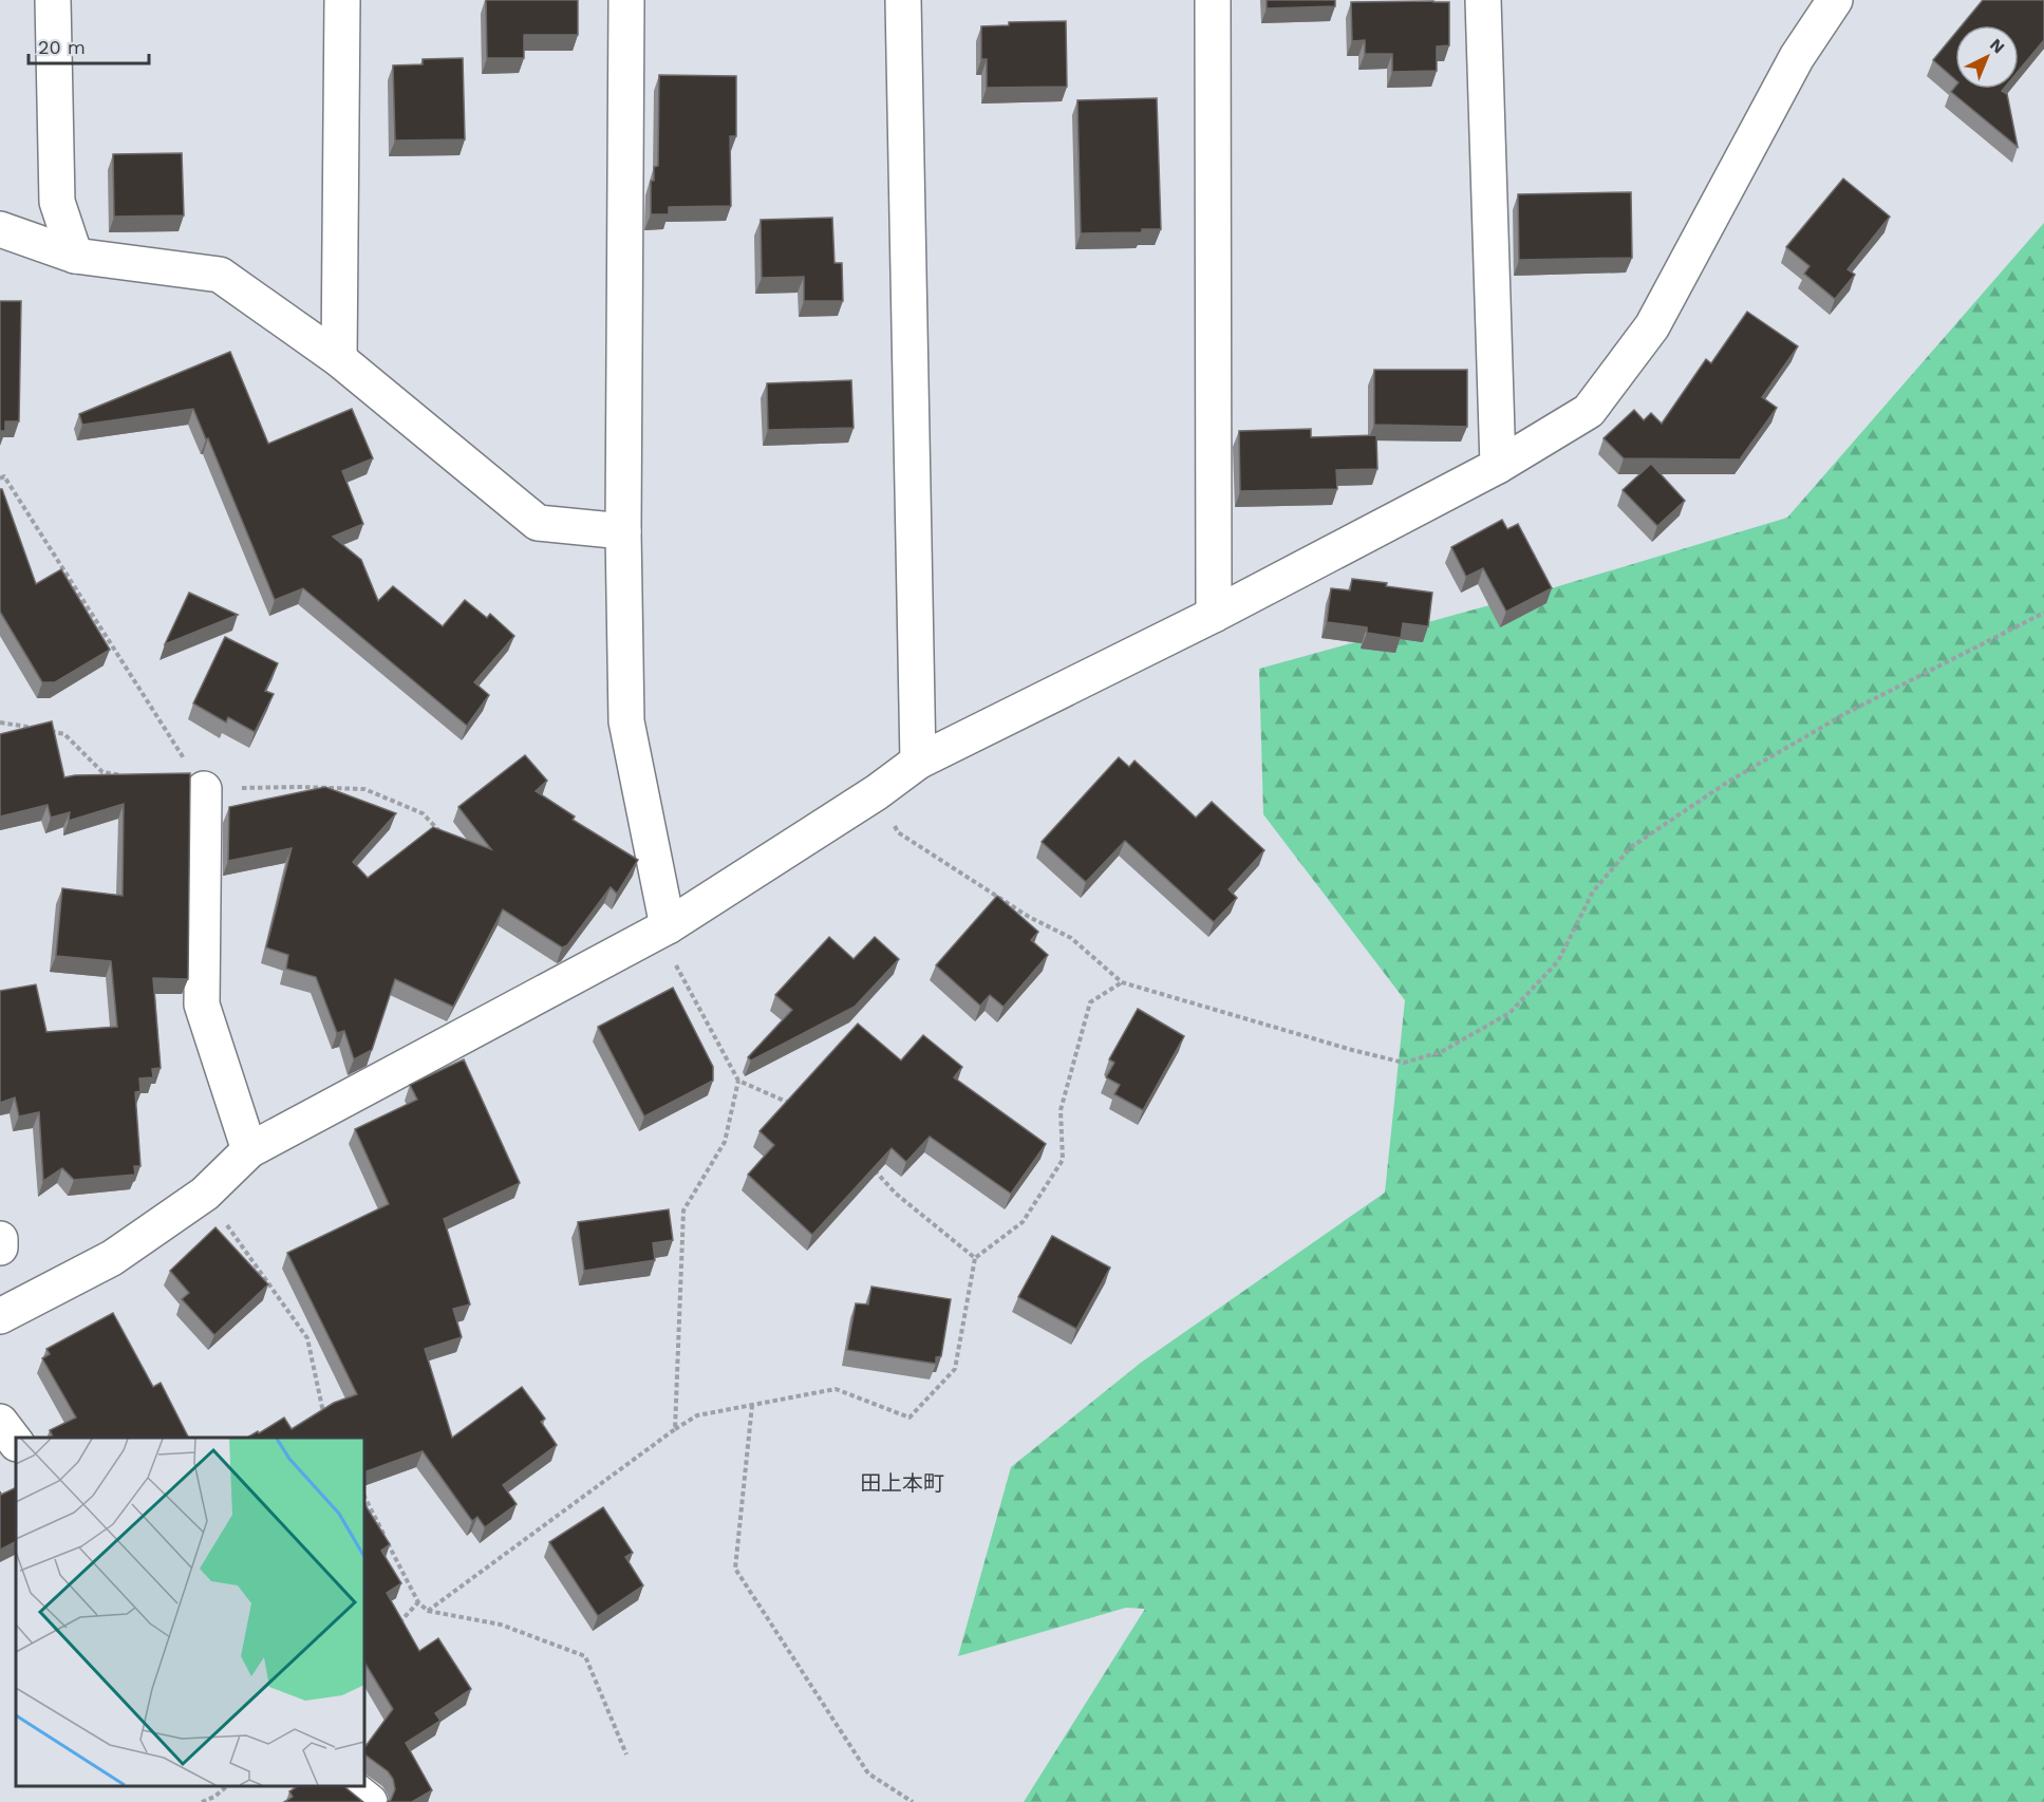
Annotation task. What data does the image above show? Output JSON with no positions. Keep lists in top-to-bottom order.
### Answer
{
  "districts": ["田上本町"],
  "scale_bar": "20 m",
  "north": "top right"
}
